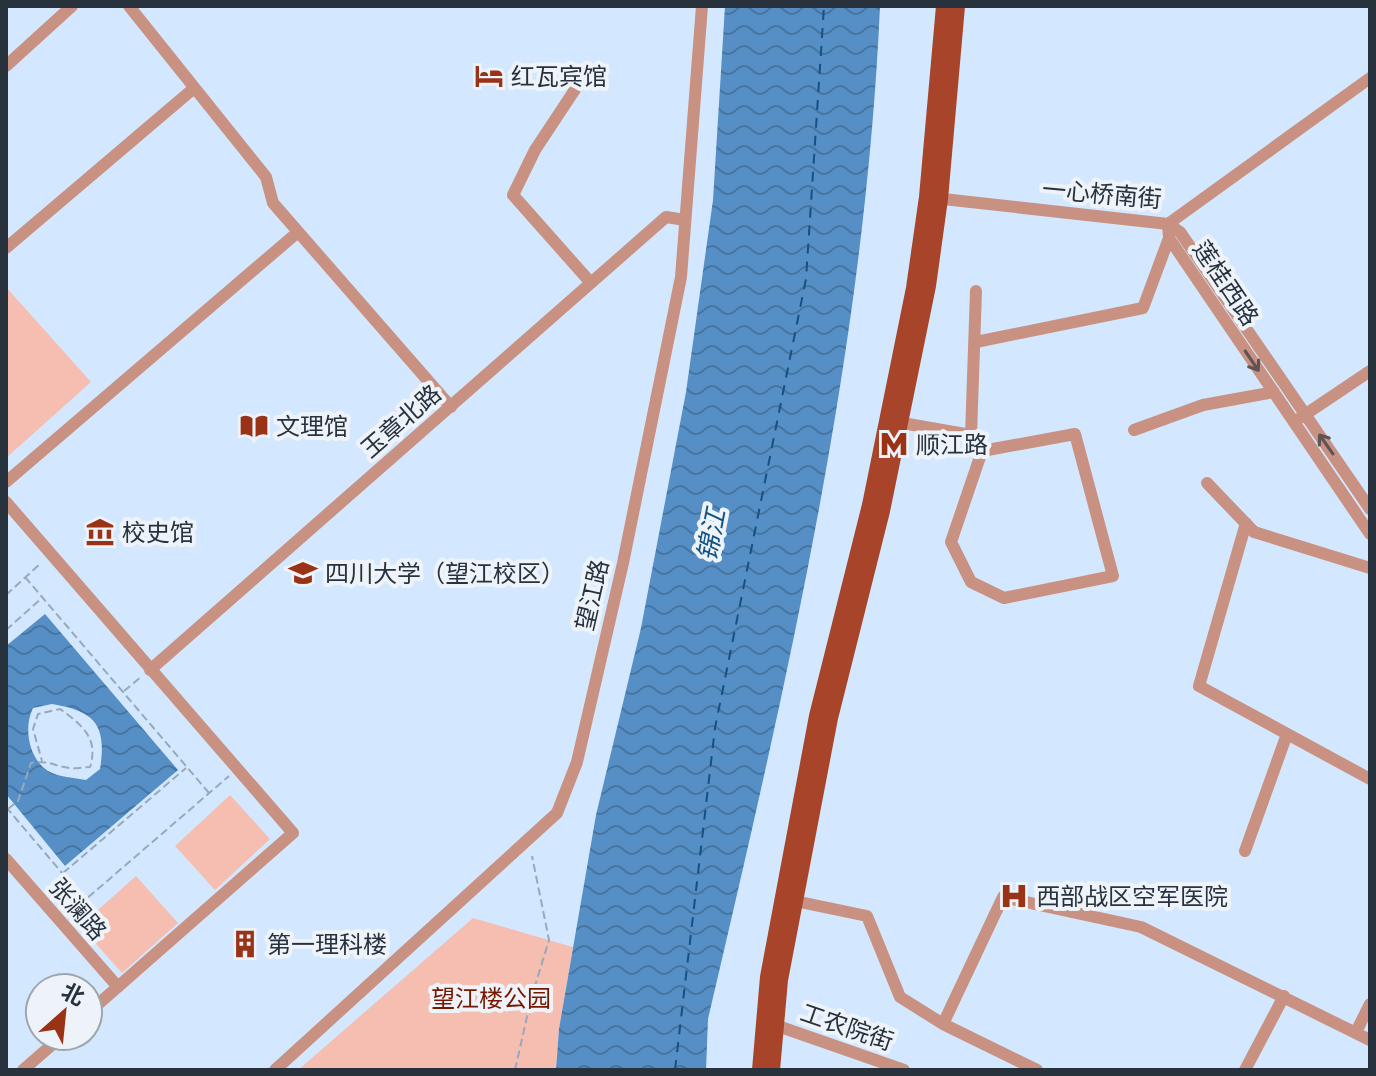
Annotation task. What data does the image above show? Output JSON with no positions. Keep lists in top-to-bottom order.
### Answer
{
  "streets": {
    "street": [
      "一心桥南街",
      "莲桂西路",
      "玉章北路",
      "望江路",
      "张澜路",
      "工农院街"
    ]
  },
  "crossings": [
    ["一心桥南街", "莲桂西路"],
    ["玉章北路", "望江路"]
  ],
  "water": ["锦江"],
  "parks": ["望江楼公园"],
  "places": {
    "hotel": ["红瓦宾馆"],
    "library": ["文理馆"],
    "metro station": ["顺江路"],
    "museum": ["校史馆"],
    "school or university": ["四川大学（望江校区）"],
    "hospital": ["西部战区空军医院"],
    "building": ["第一理科楼"]
  },
  "north": "top right"
}
